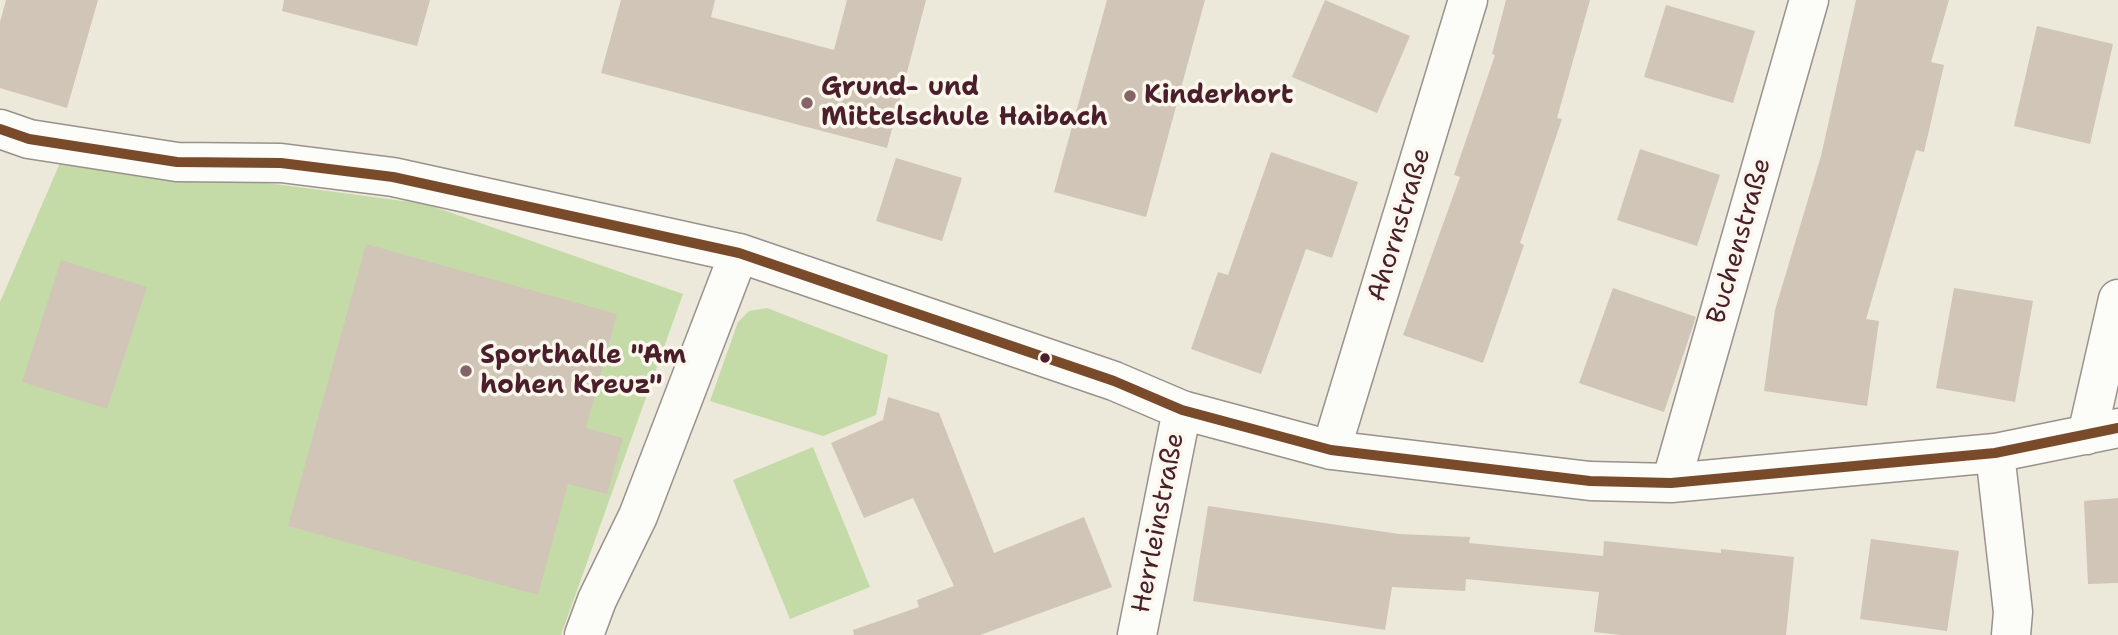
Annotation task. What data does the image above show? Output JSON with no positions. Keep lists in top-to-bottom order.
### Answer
{
  "streets": {
    "street": ["Ahornstraße", "Buchenstraße", "Herrleinstraße"]
  },
  "places": ["Kinderhort", "Grund- und Mittelschule Haibach", "Sporthalle \"Am hohen Kreuz\""]
}
